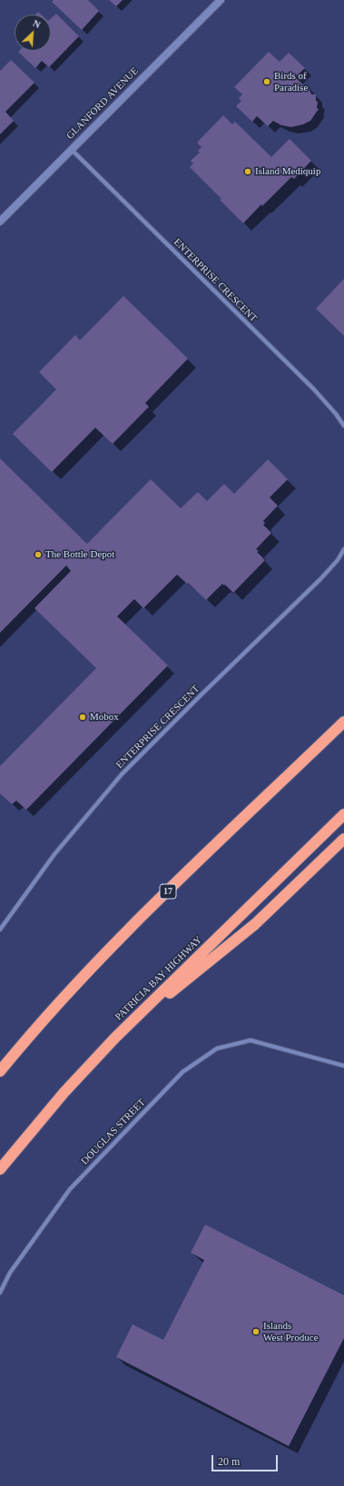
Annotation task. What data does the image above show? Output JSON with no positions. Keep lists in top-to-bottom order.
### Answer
{
  "streets": {
    "highway": ["17", "PATRICIA BAY HIGHWAY"],
    "main road": ["GLANFORD AVENUE"],
    "street": ["ENTERPRISE CRESCENT", "DOUGLAS STREET"]
  },
  "crossings": [
    ["GLANFORD AVENUE", "ENTERPRISE CRESCENT"]
  ],
  "places": [
    "Birds of Paradise",
    "Island Mediquip",
    "The Bottle Depot",
    "Mobox",
    "Islands West Produce"
  ],
  "scale_bar": "20 m",
  "north": "top right"
}
